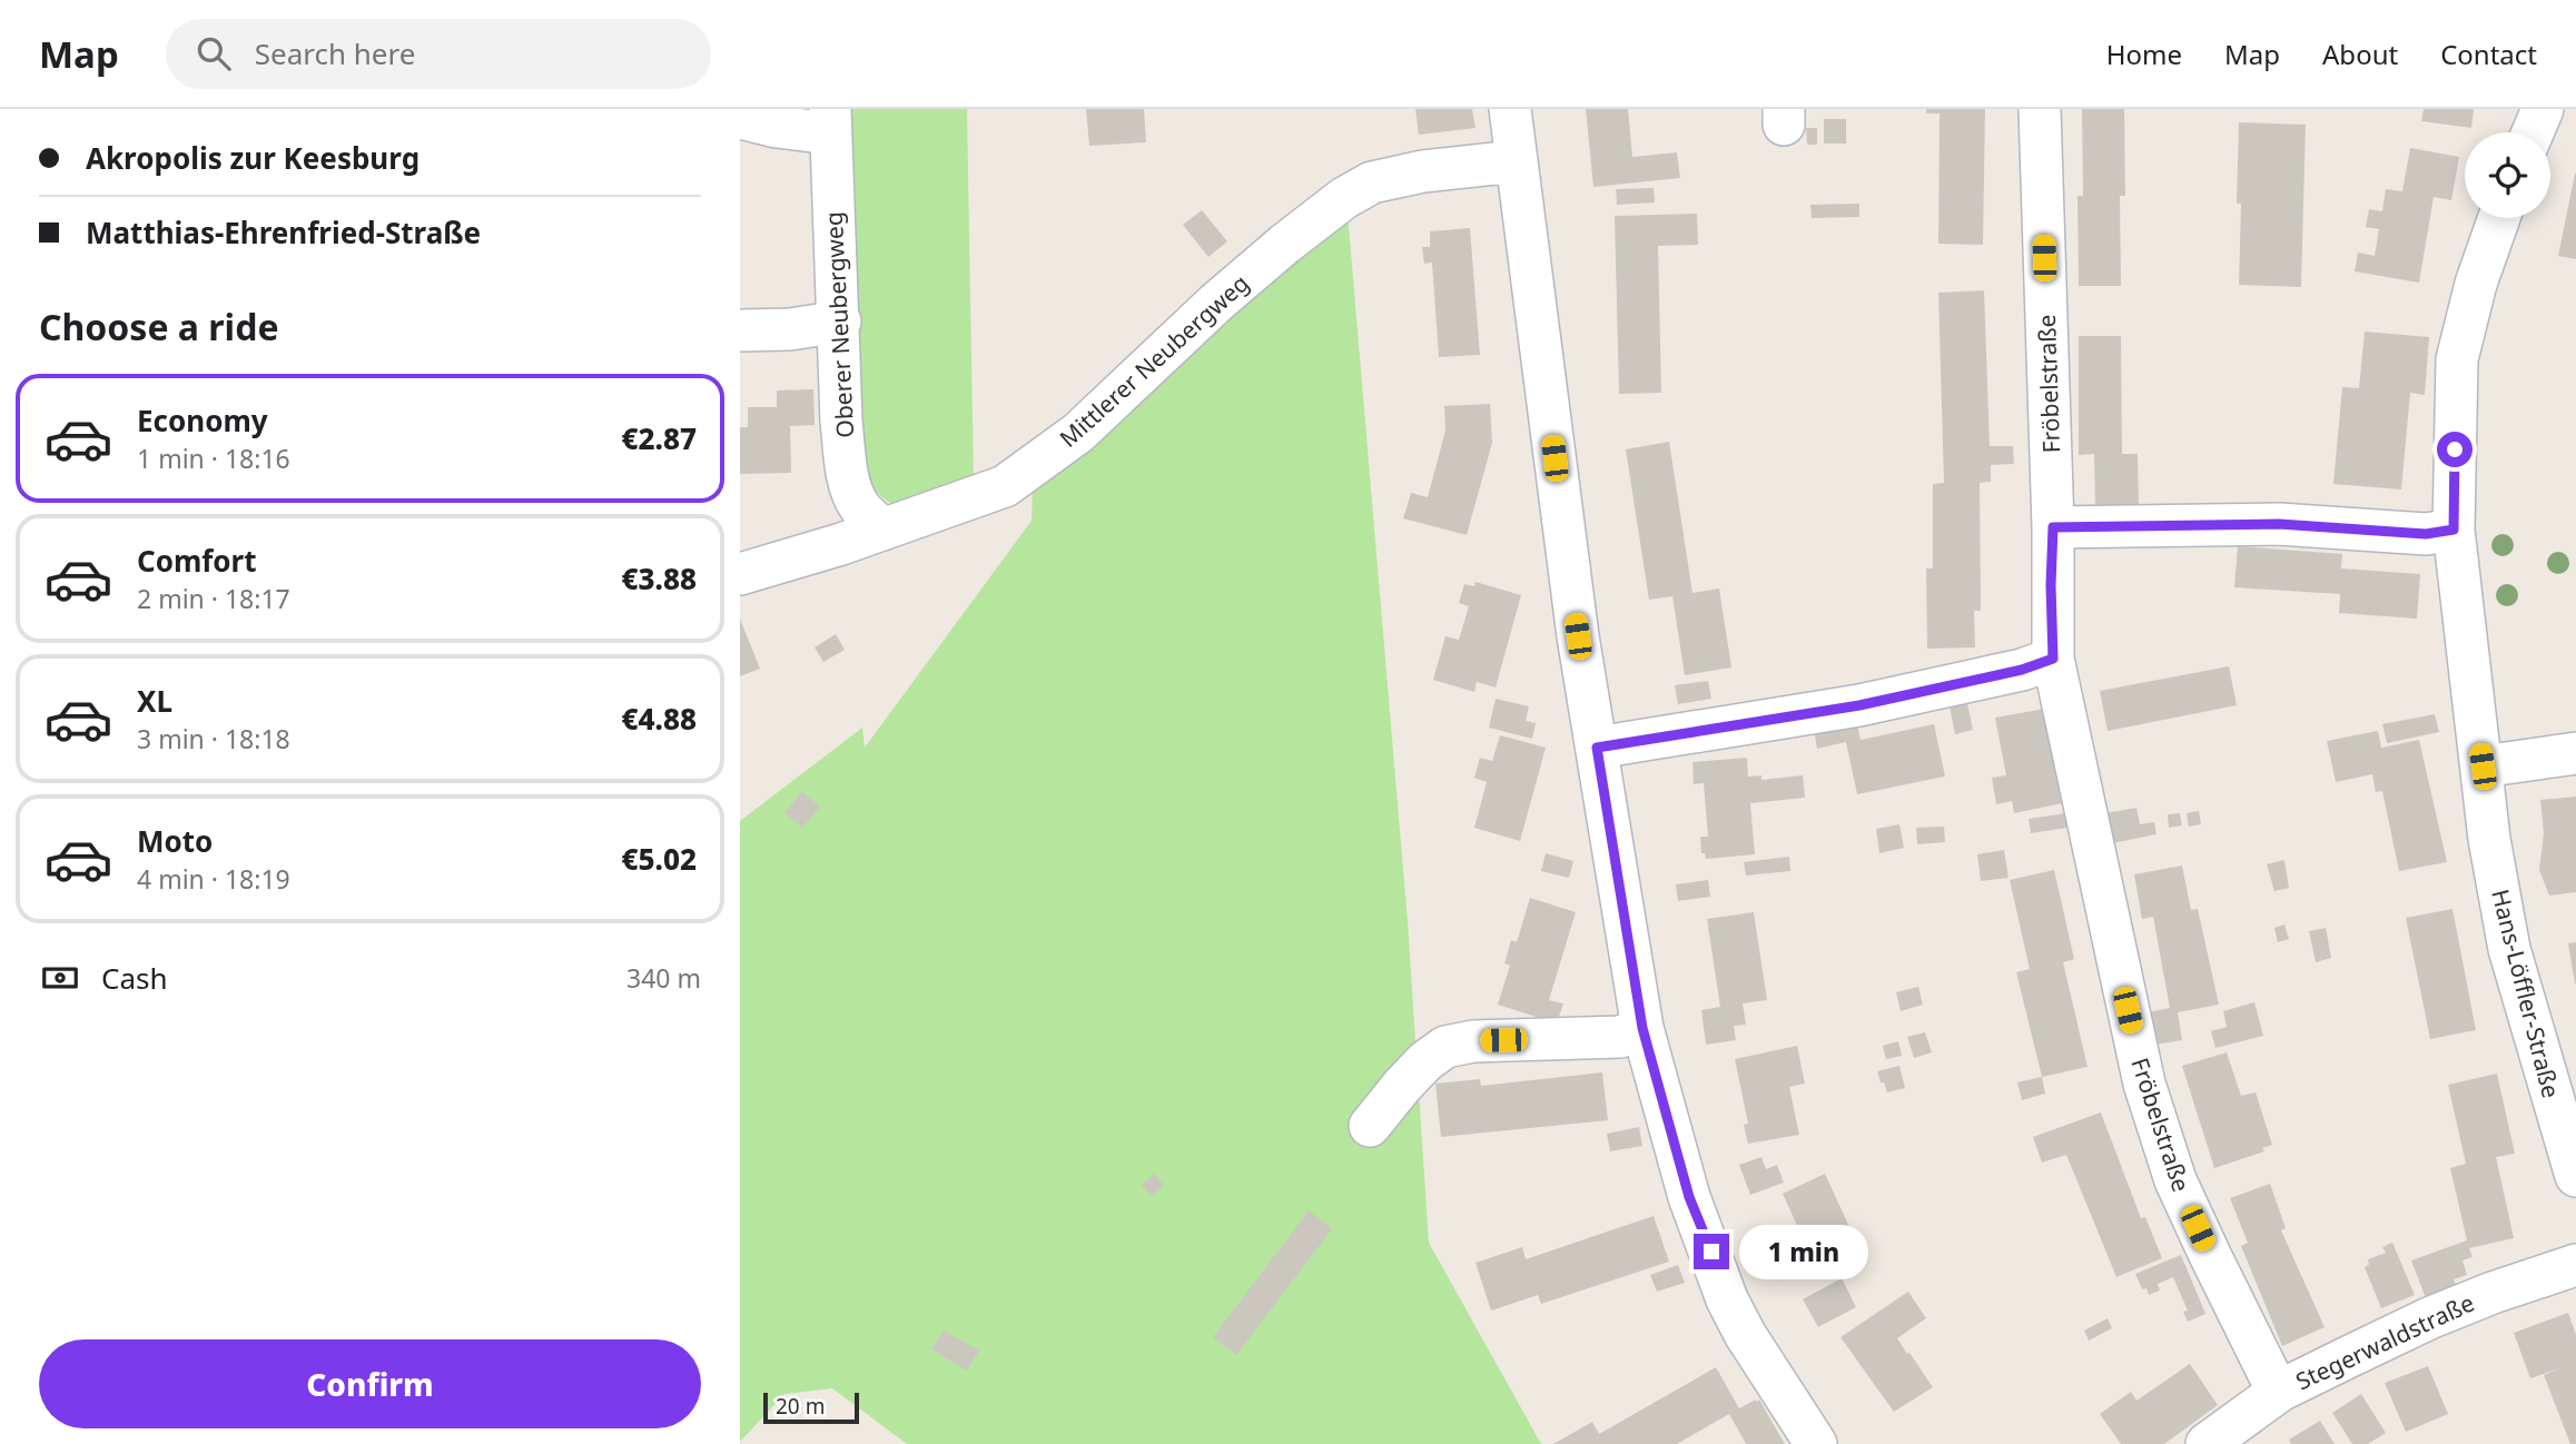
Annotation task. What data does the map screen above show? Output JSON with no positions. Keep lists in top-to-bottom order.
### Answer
{
  "streets": {
    "street": [
      "Oberer Neubergweg",
      "Mittlerer Neubergweg",
      "Fröbelstraße",
      "Hans-Löffler-Straße",
      "Stegerwaldstraße"
    ]
  },
  "crossings": [
    ["Oberer Neubergweg", "Mittlerer Neubergweg"],
    ["Fröbelstraße", "Stegerwaldstraße"]
  ],
  "scale_bar": "20 m",
  "page": {
    "header": "Map",
    "search": "Search here",
    "nav": [
      "Home",
      "Map",
      "About",
      "Contact"
    ],
    "banner": ["Akropolis zur Keesburg", "Matthias-Ehrenfried-Straße"],
    "heading": "Choose a ride",
    "list": [
      {
        "name": "Economy",
        "note": "1 min · 18:16",
        "value": "€2.87"
      },
      {
        "name": "Comfort",
        "note": "2 min · 18:17",
        "value": "€3.88"
      },
      {
        "name": "XL",
        "note": "3 min · 18:18",
        "value": "€4.88"
      },
      {
        "name": "Moto",
        "note": "4 min · 18:19",
        "value": "€5.02"
      }
    ],
    "pay": ["Cash", "340 m"],
    "bubble": "1 min",
    "buttons": "Confirm",
    "scale": "20 m"
  }
}
